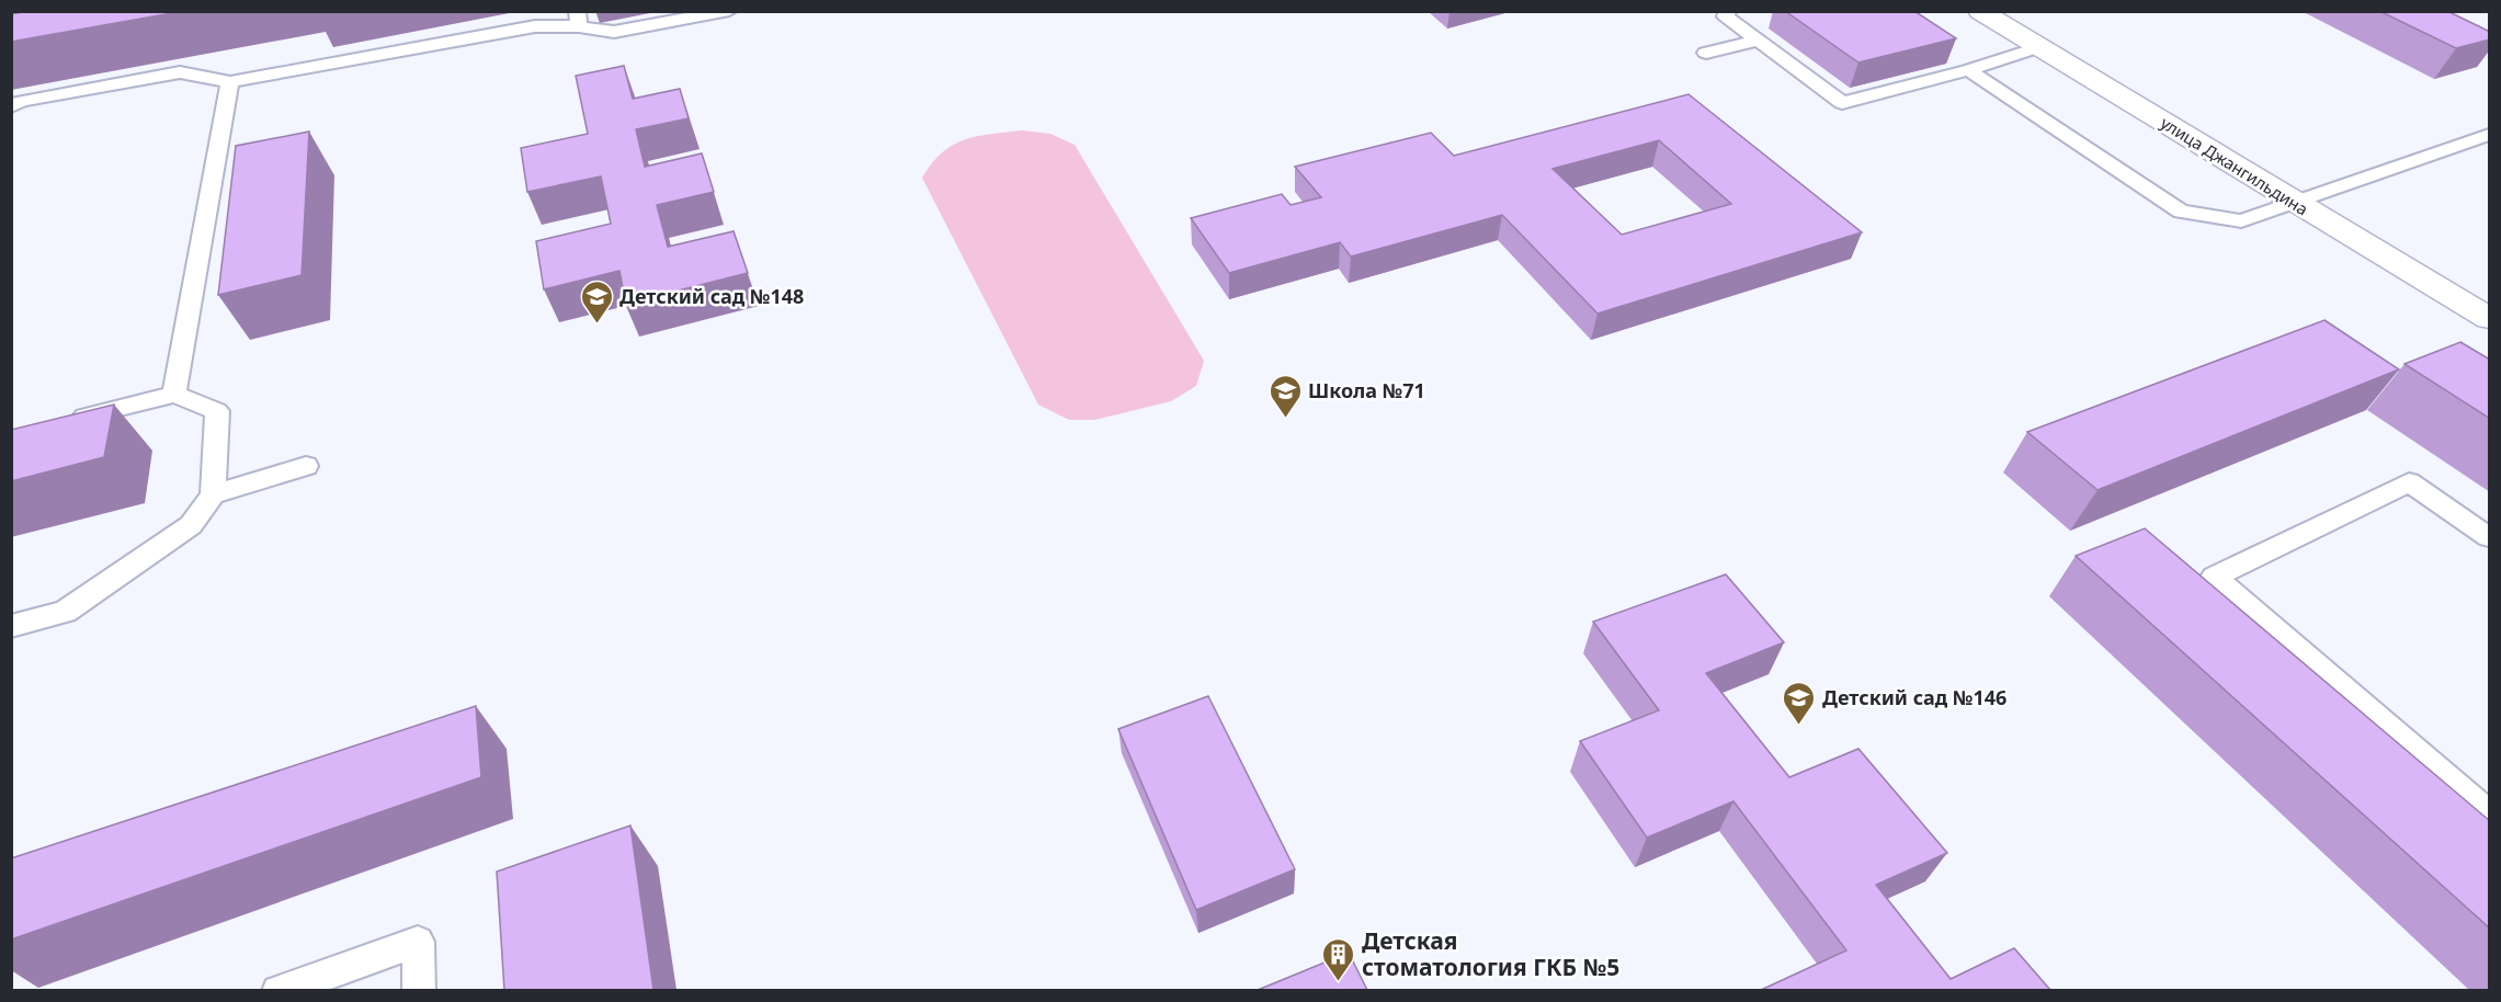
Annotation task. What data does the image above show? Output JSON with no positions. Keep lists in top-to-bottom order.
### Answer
{
  "streets": {
    "main road": ["улица Джангильдина"]
  },
  "places": {
    "school or university": ["Детский сад №148", "Школа №71", "Детский сад №146"],
    "building": ["Детская стоматология ГКБ №5"]
  }
}
